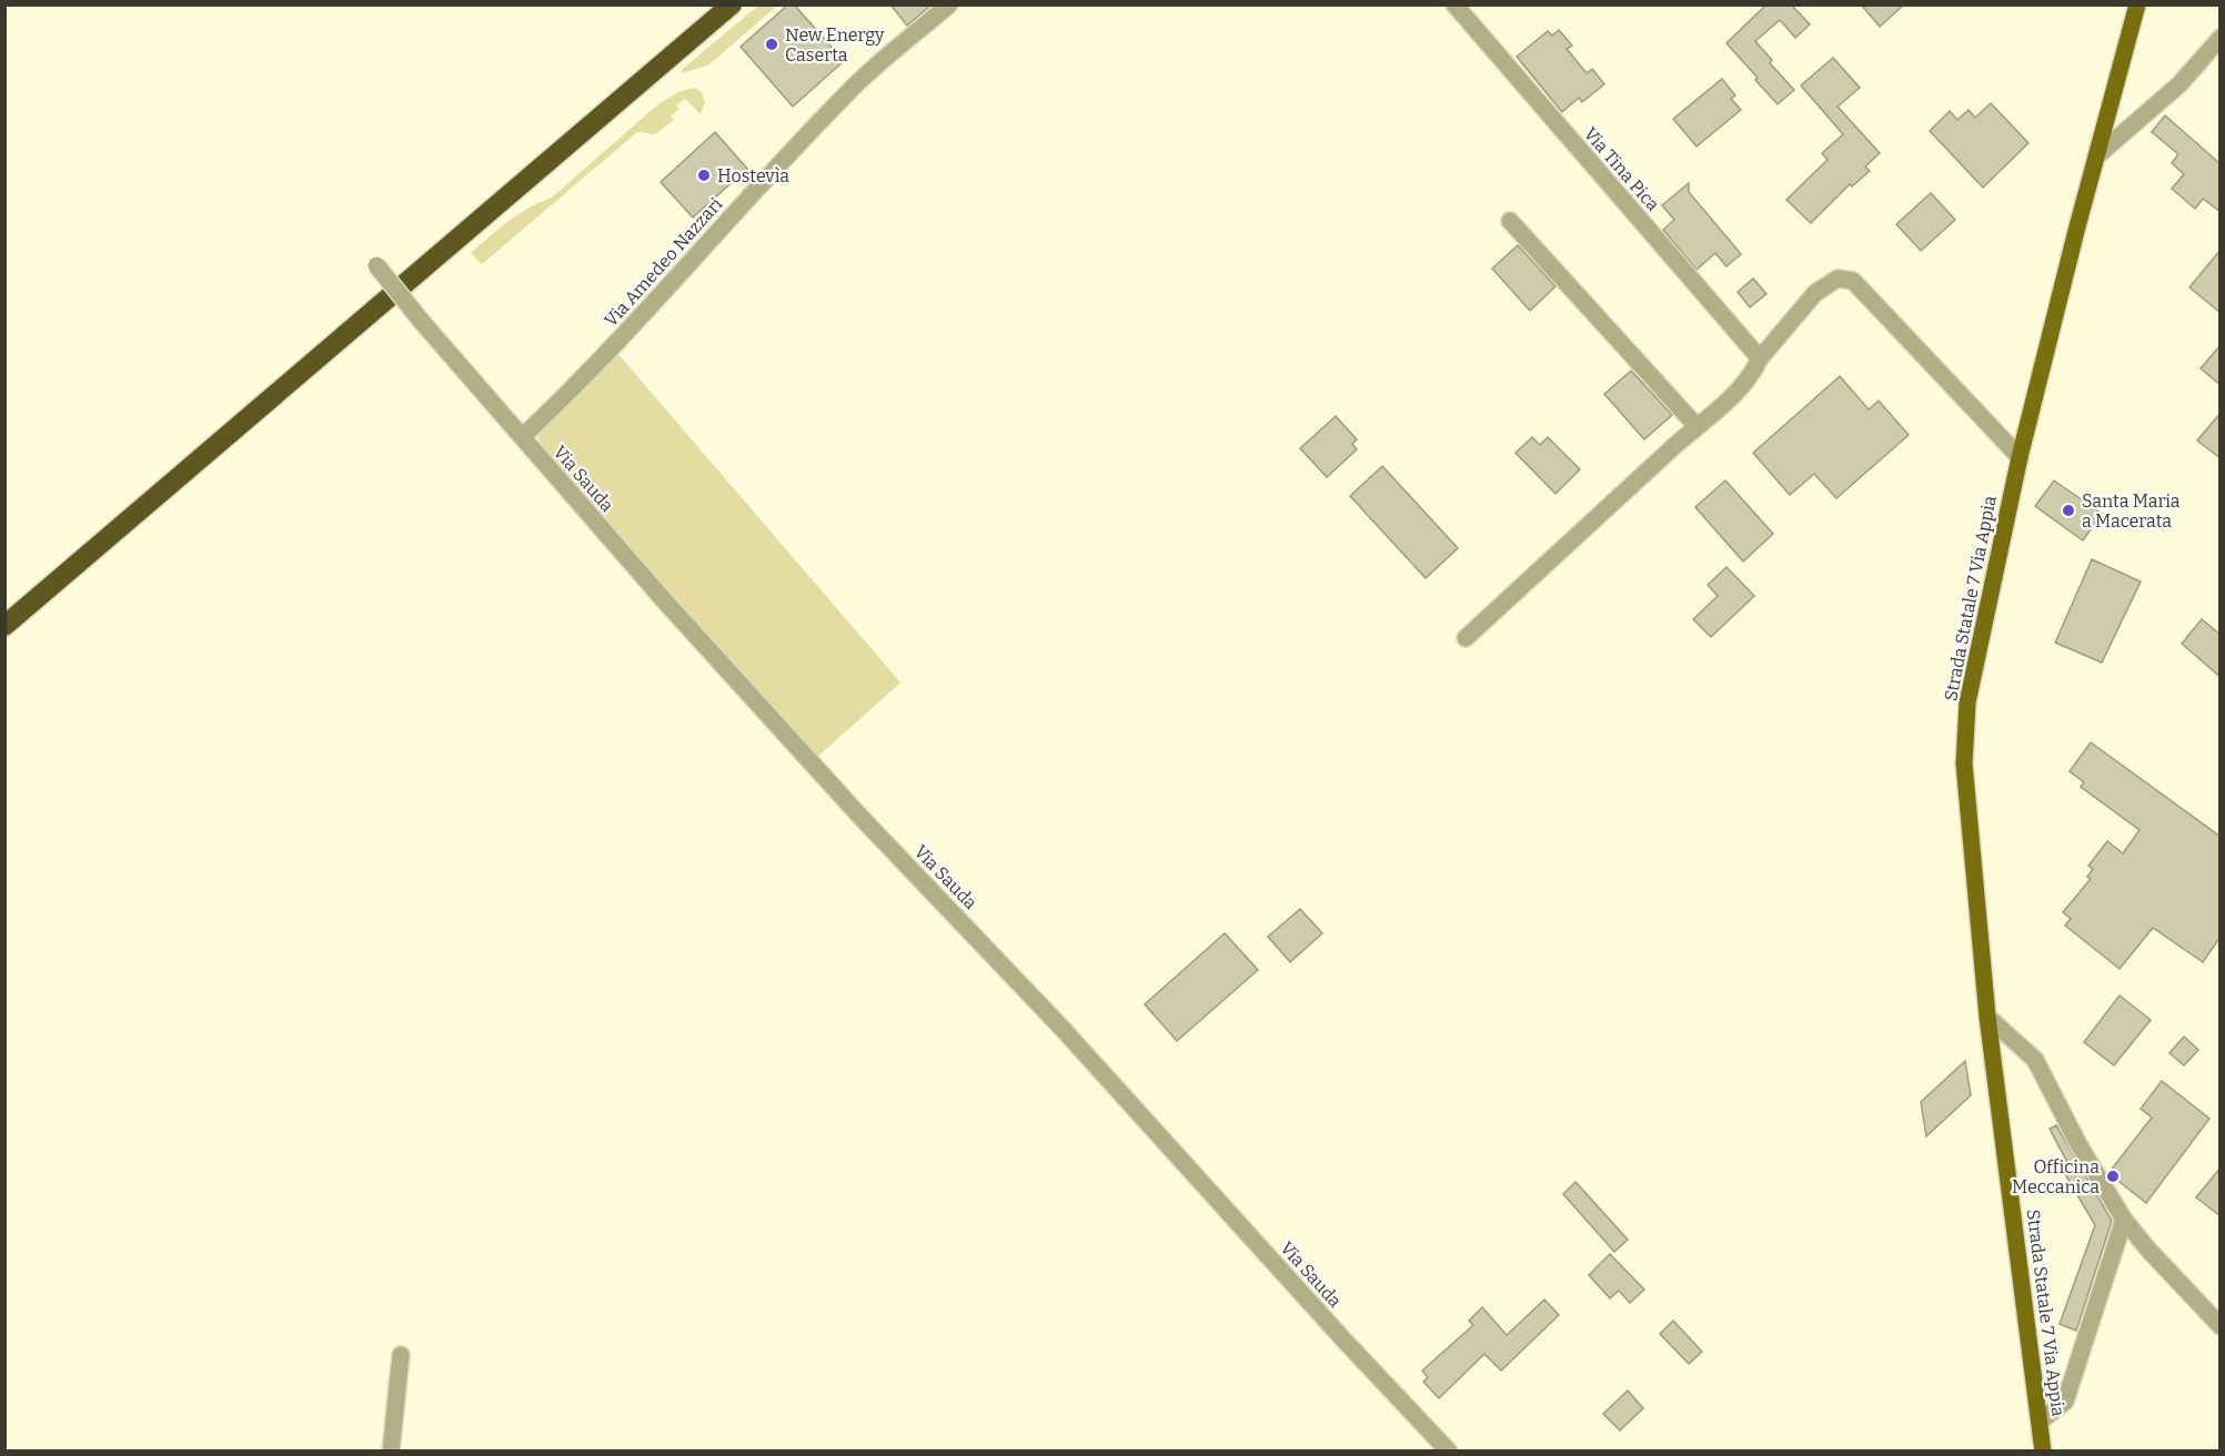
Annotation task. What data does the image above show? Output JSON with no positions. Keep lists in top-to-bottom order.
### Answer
{
  "streets": {
    "main road": ["Strada Statale 7 Via Appia"],
    "street": ["Via Tina Pica", "Via Amedeo Nazzari", "Via Sauda"]
  },
  "crossings": [
    ["Via Amedeo Nazzari", "Via Sauda"]
  ],
  "places": [
    "New Energy Caserta",
    "Hostevìa",
    "Santa Maria a Macerata",
    "Officina Meccanica"
  ]
}
